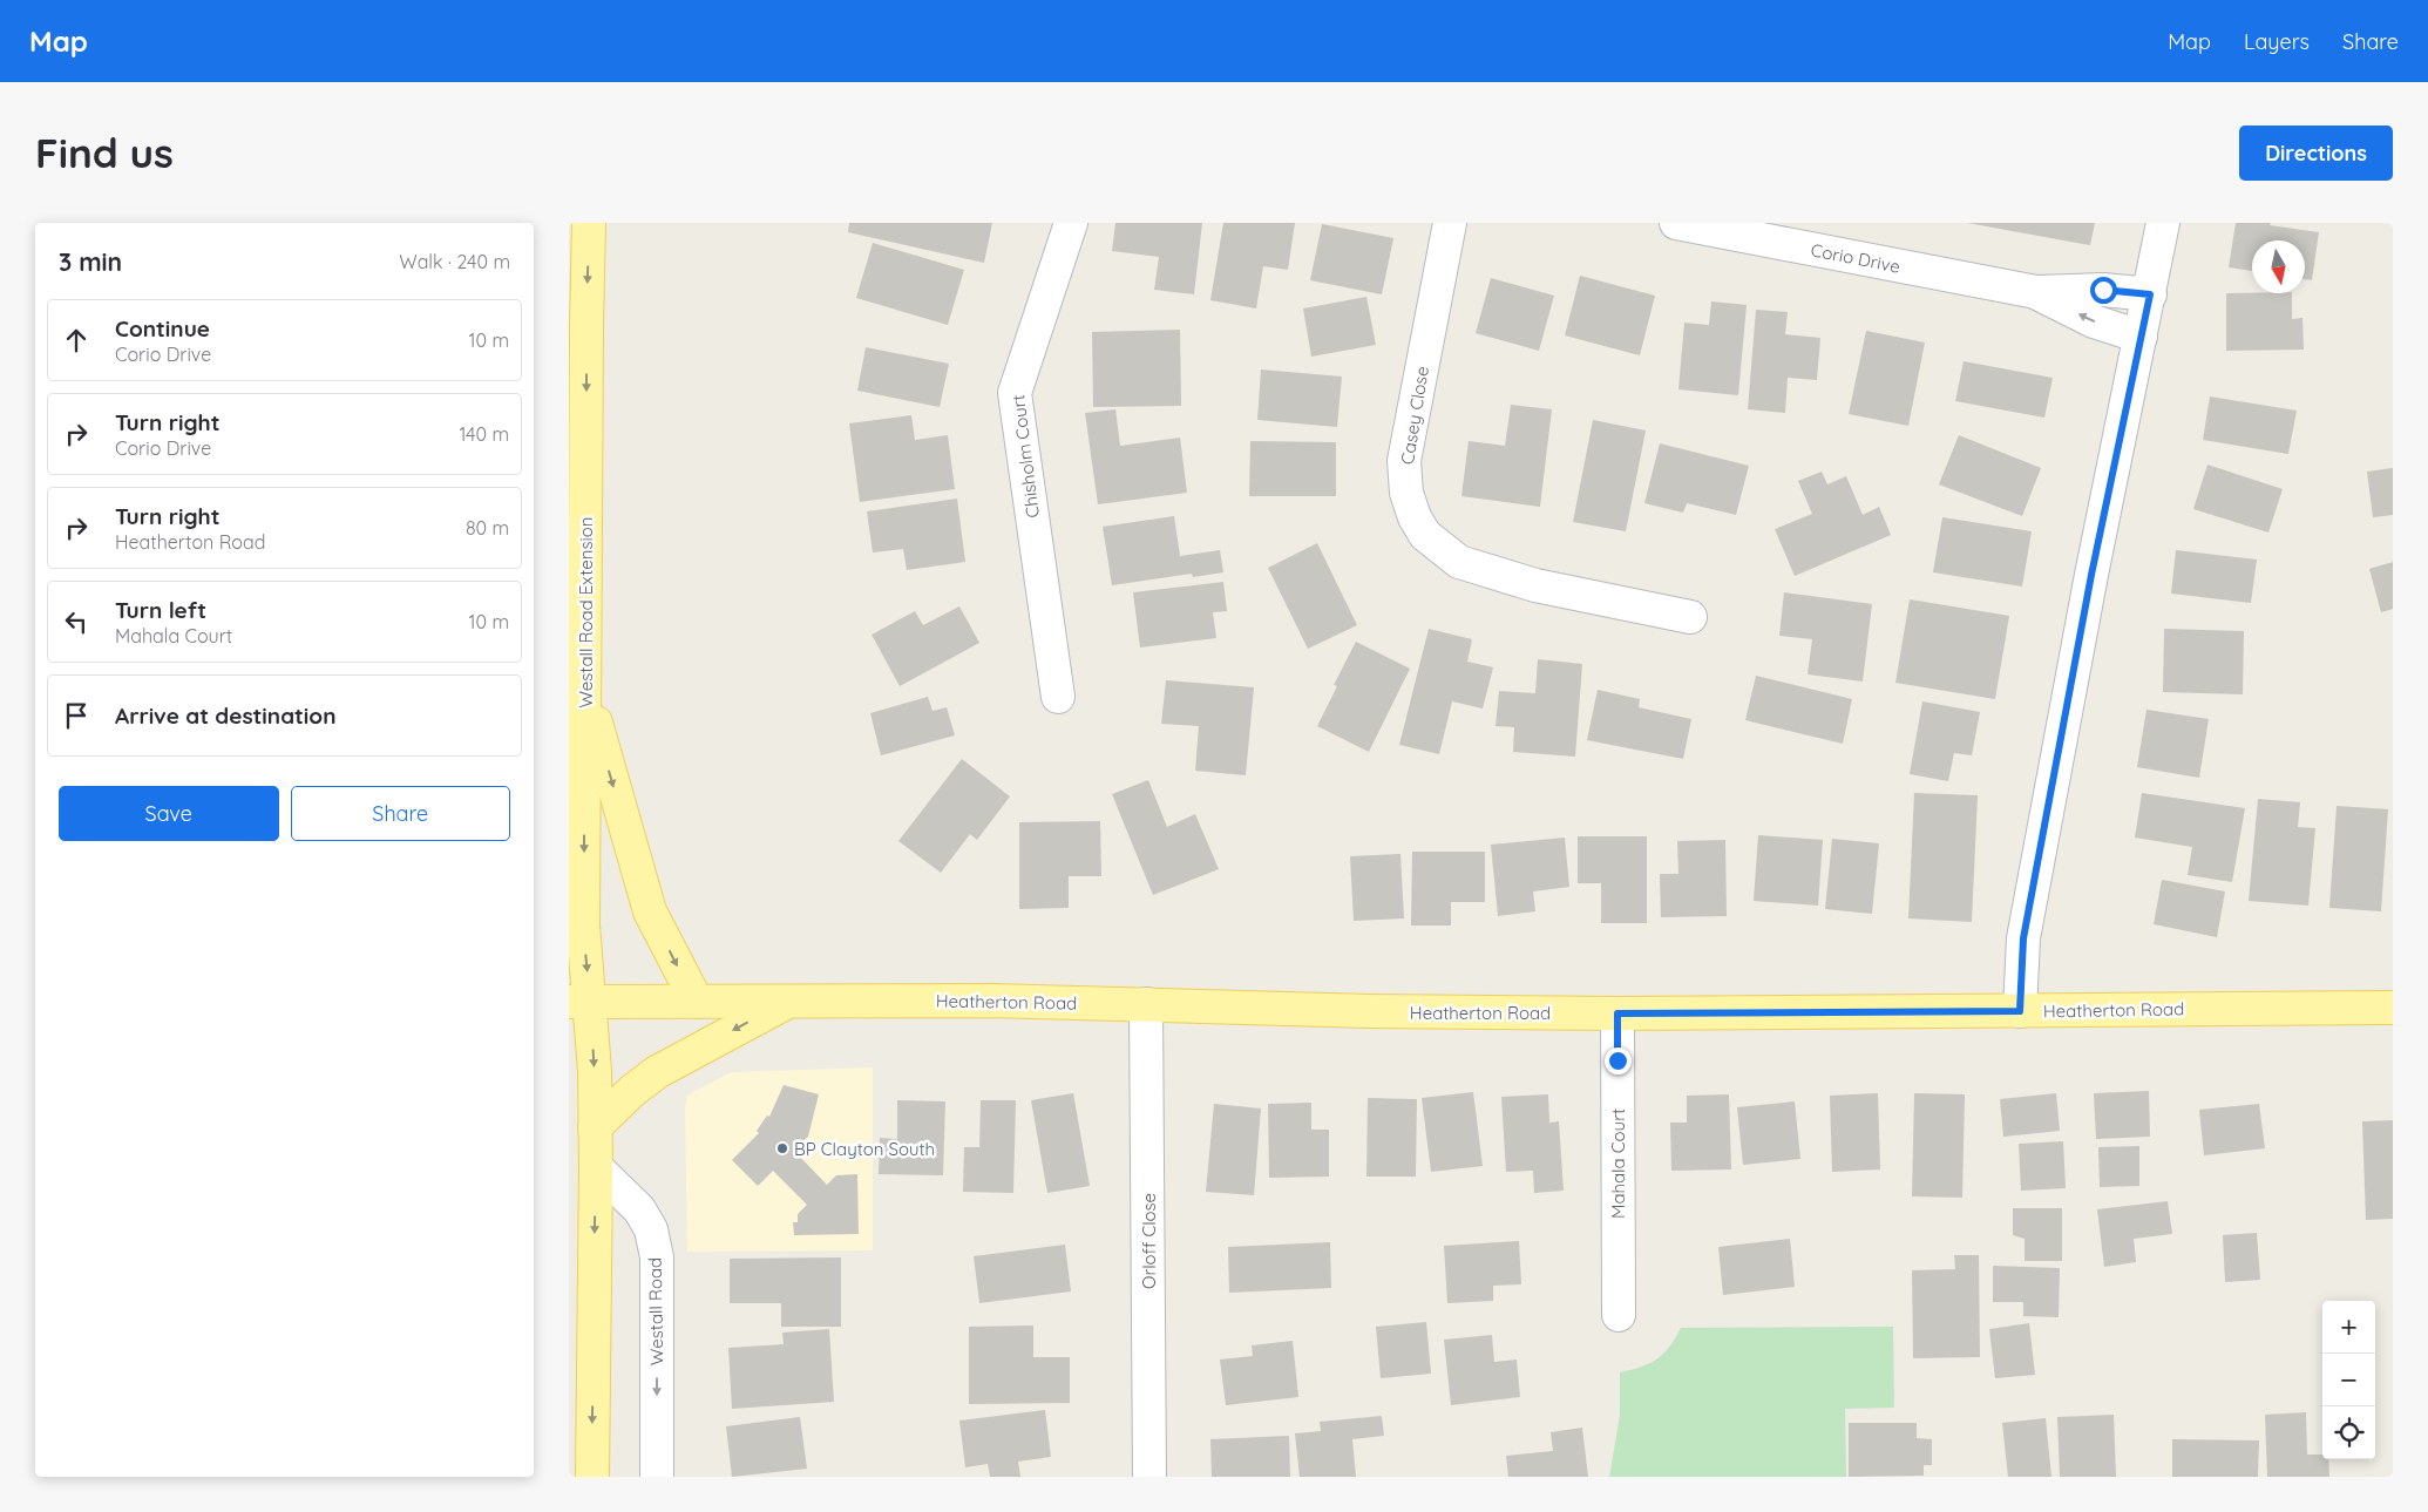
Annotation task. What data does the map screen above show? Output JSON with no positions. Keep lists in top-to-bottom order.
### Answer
{
  "streets": {
    "main road": ["Westall Road Extension", "Heatherton Road"],
    "street": [
      "Corio Drive",
      "Casey Close",
      "Chisholm Court",
      "Mahala Court",
      "Orloff Close",
      "Westall Road"
    ]
  },
  "crossings": [
    ["Westall Road Extension", "Heatherton Road"],
    ["Heatherton Road", "Mahala Court"],
    ["Heatherton Road", "Orloff Close"]
  ],
  "one_way": ["Westall Road"],
  "places": ["BP Clayton South"],
  "north": "bottom",
  "page": {
    "header": "Map",
    "nav": ["Map", "Layers", "Share"],
    "buttons": [
      "Directions",
      ["Save", "Share"]
    ],
    "title": "Find us",
    "heading": ["3 min", "Walk · 240 m"],
    "list": [
      ["Continue", "Corio Drive", "10 m"],
      ["Turn right", "Corio Drive", "140 m"],
      ["Turn right", "Heatherton Road", "80 m"],
      ["Turn left", "Mahala Court", "10 m"],
      "Arrive at destination"
    ],
    "map_buttons": ["+", "−"]
  }
}
